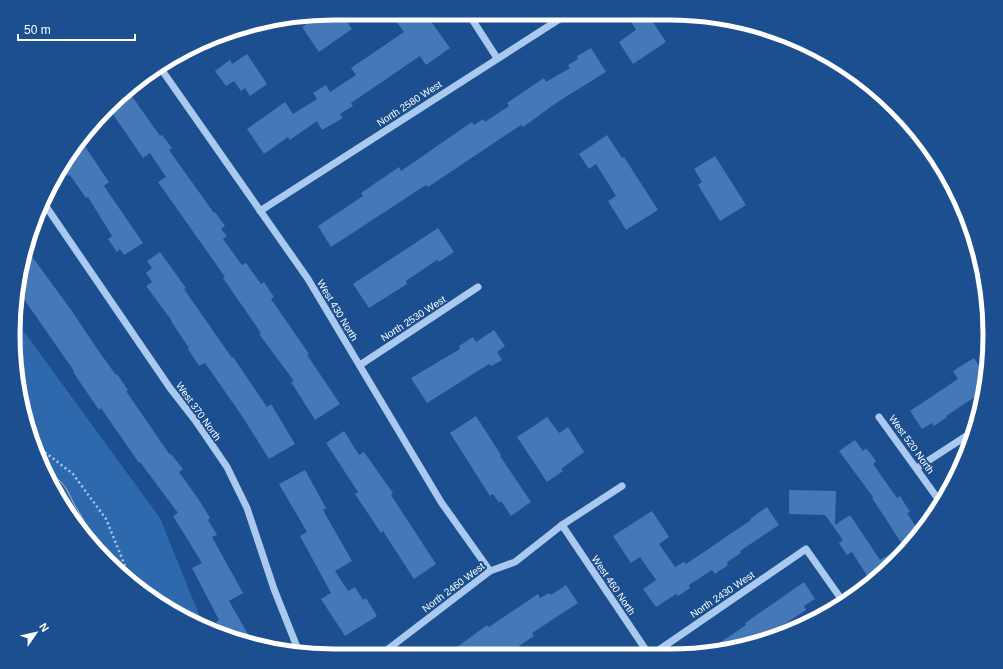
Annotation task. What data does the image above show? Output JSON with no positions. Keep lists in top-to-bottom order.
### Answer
{
  "streets": {
    "street": [
      "North 2580 West",
      "West 430 North",
      "North 2530 West",
      "West 370 North",
      "West 520 North",
      "West 460 North",
      "North 2460 West",
      "North 2430 West"
    ]
  },
  "crossings": [
    ["North 2580 West", "West 430 North"],
    ["West 430 North", "North 2530 West"],
    ["West 430 North", "North 2460 West"],
    ["West 460 North", "North 2460 West"]
  ],
  "scale_bar": "50 m",
  "north": "top right"
}
